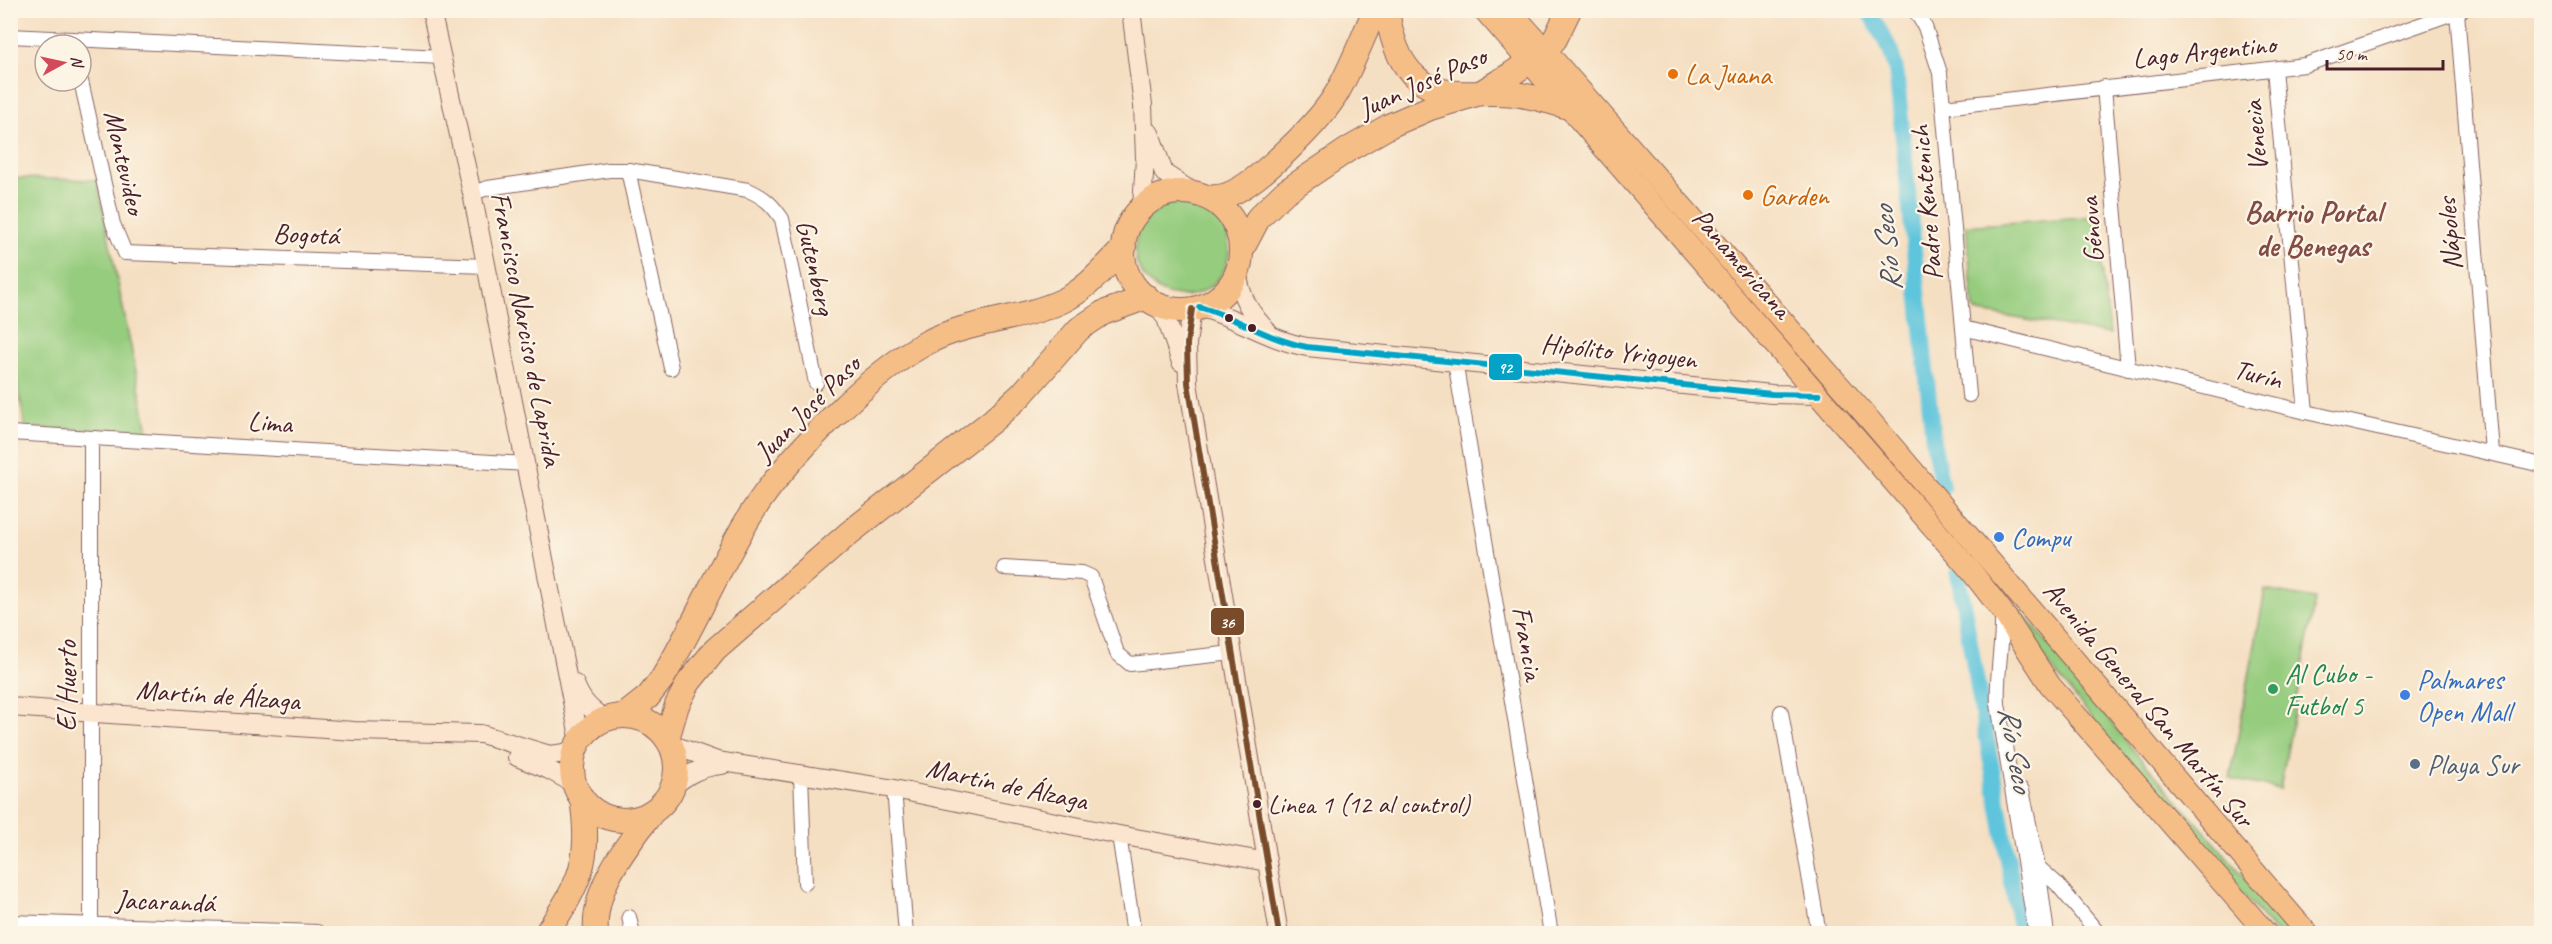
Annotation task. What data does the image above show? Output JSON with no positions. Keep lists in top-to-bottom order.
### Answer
{
  "streets": {
    "highway": ["Juan José Paso"],
    "main road": ["Panamericana", "Avenida General San Martín Sur"],
    "street": [
      "Lago Argentino",
      "Venecia",
      "Montevideo",
      "Padre Kentenich",
      "Génova",
      "Bogotá",
      "Nápoles",
      "Gutenberg",
      "Francisco Narciso de Laprida",
      "Hipólito Yrigoyen",
      "Turín",
      "Lima",
      "Francia",
      "El Huerto",
      "Martín de Álzaga",
      "Jacarandá"
    ]
  },
  "crossings": [
    ["Lago Argentino", "Venecia"],
    ["Lago Argentino", "Padre Kentenich"],
    ["Lago Argentino", "Génova"],
    ["Lago Argentino", "Nápoles"],
    ["Juan José Paso", "Panamericana"],
    ["Juan José Paso", "Francisco Narciso de Laprida"],
    ["Juan José Paso", "Hipólito Yrigoyen"],
    ["Juan José Paso", "Martín de Álzaga"],
    ["Venecia", "Turín"],
    ["Montevideo", "Bogotá"],
    ["Padre Kentenich", "Turín"],
    ["Génova", "Turín"],
    ["Bogotá", "Francisco Narciso de Laprida"],
    ["Nápoles", "Turín"],
    ["Panamericana", "Hipólito Yrigoyen"],
    ["Panamericana", "Avenida General San Martín Sur"],
    ["Gutenberg", "Francisco Narciso de Laprida"],
    ["Francisco Narciso de Laprida", "Lima"],
    ["Francisco Narciso de Laprida", "Martín de Álzaga"],
    ["Hipólito Yrigoyen", "Francia"],
    ["Lima", "El Huerto"],
    ["El Huerto", "Martín de Álzaga"],
    ["El Huerto", "Jacarandá"]
  ],
  "districts": ["Barrio Portal de Benegas"],
  "water": ["Río Seco"],
  "places": [
    "La Juana",
    "Garden",
    "Compu",
    "Al Cubo - Futbol 5",
    "Palmares Open Mall",
    "Playa Sur",
    "Linea 1 (12 al control)"
  ],
  "lines": ["transit line 92", "transit line 36"],
  "scale_bar": "50 m",
  "north": "right"
}
